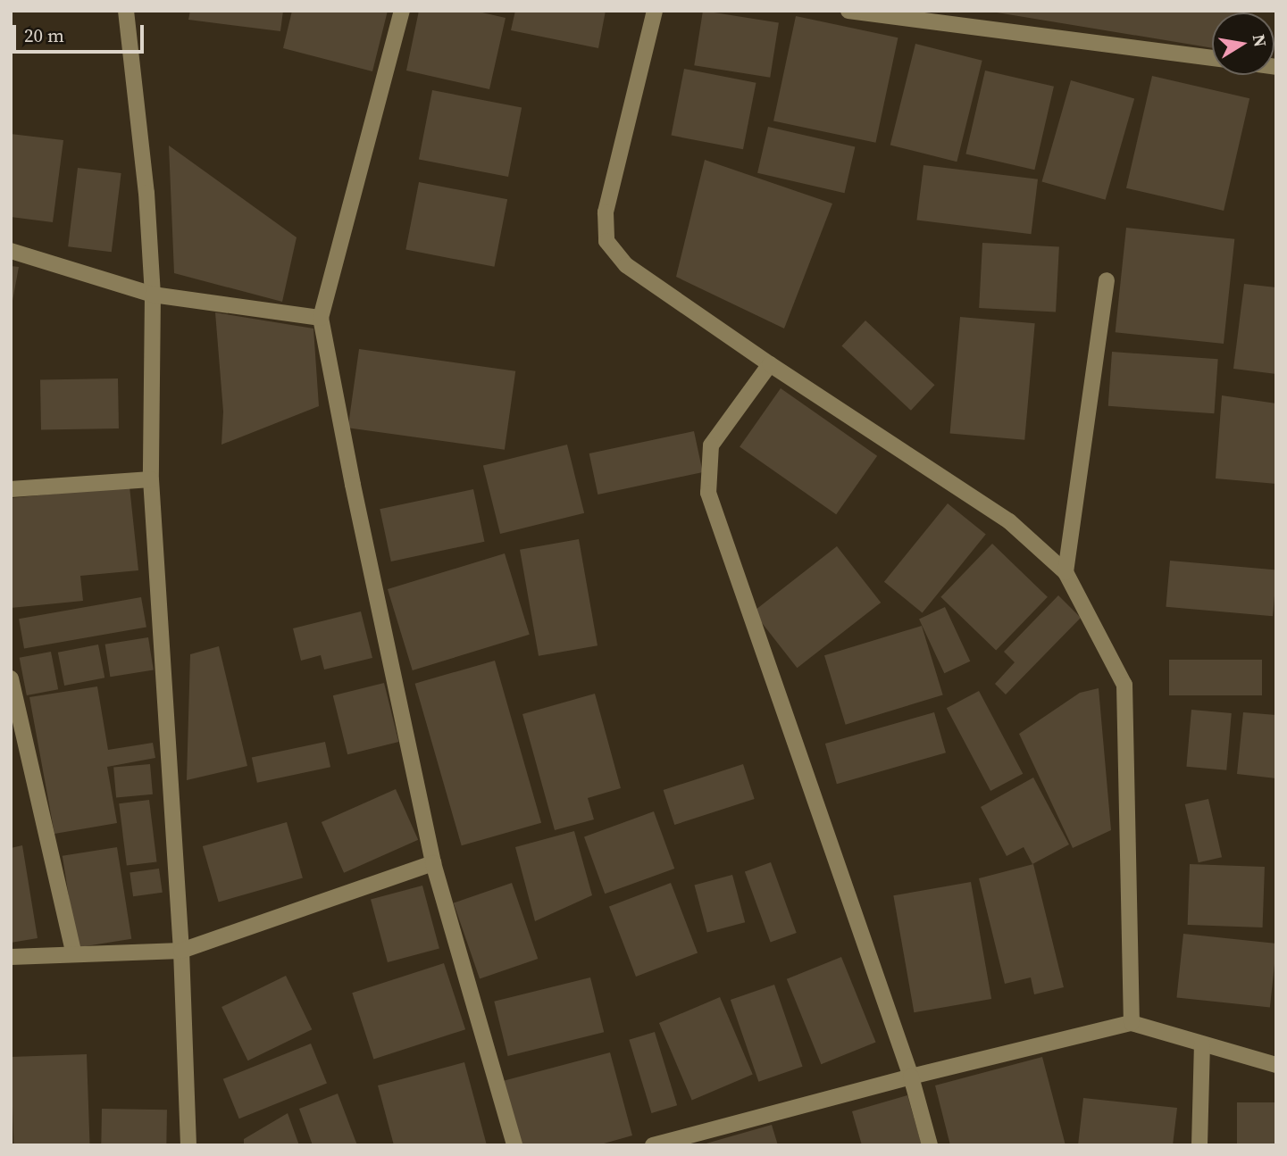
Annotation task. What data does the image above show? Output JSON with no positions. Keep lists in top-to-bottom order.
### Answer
{
  "scale_bar": "20 m",
  "north": "right"
}
